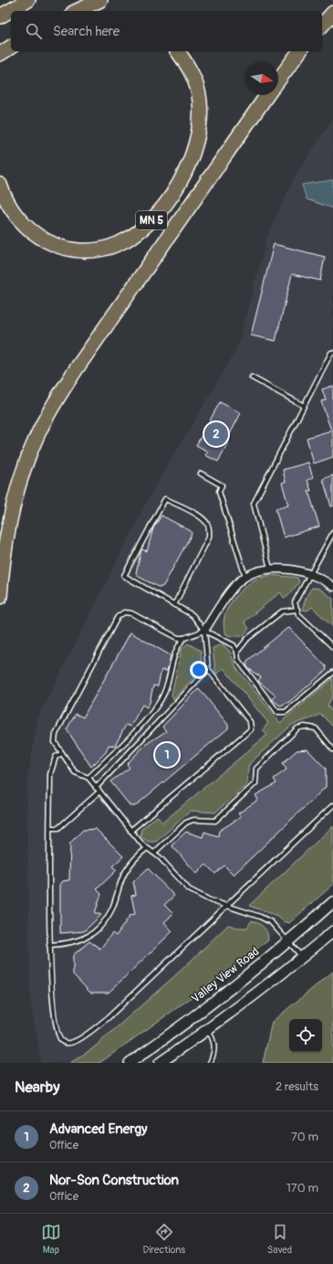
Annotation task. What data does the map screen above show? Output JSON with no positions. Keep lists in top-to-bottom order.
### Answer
{
  "streets": {
    "highway": ["MN 5"],
    "main road": ["Valley View Road"]
  },
  "north": "right",
  "page": {
    "search": "Search here",
    "pins": ["2", "1"],
    "heading": ["Nearby", "2 results"],
    "list": [
      {
        "mark": "1",
        "name": "Advanced Energy",
        "note": "Office",
        "value": "70 m"
      },
      {
        "mark": "2",
        "name": "Nor-Son Construction",
        "note": "Office",
        "value": "170 m"
      }
    ],
    "nav": ["Map", "Directions", "Saved"]
  }
}
